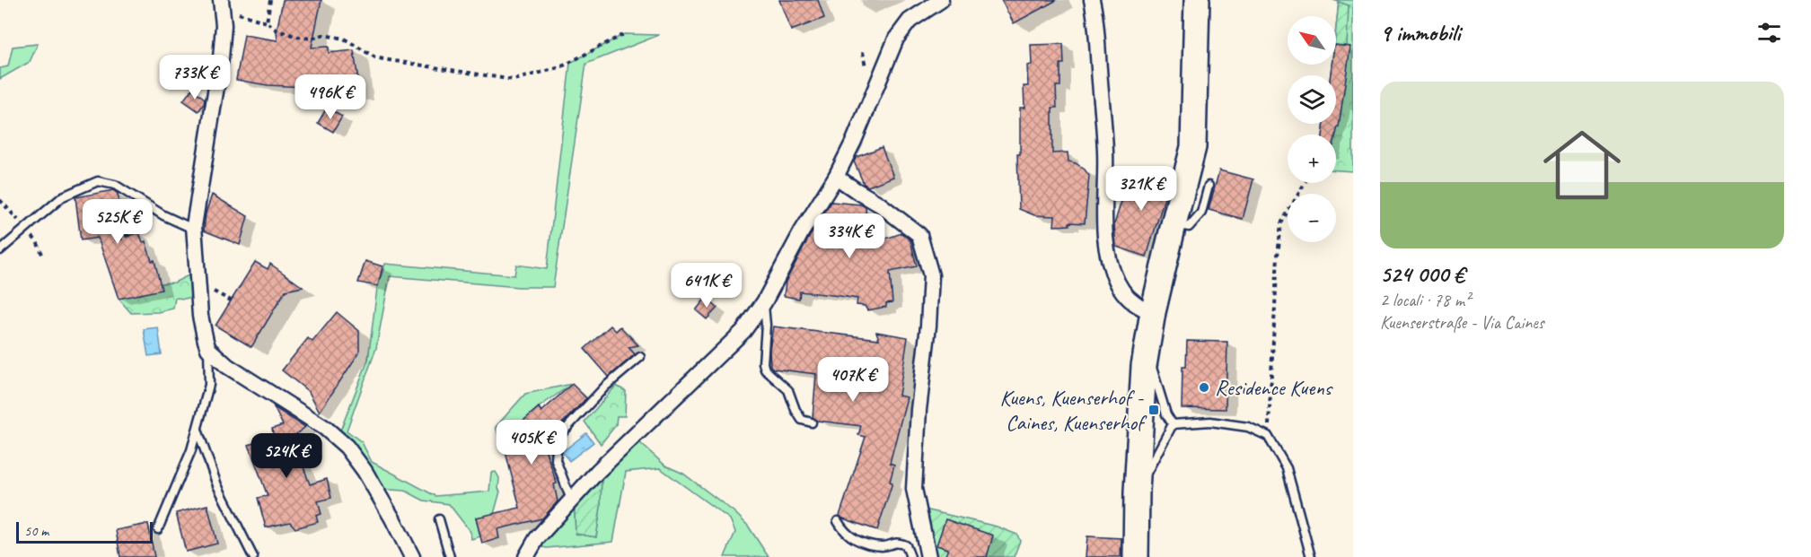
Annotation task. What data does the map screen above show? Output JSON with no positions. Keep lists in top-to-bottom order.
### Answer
{
  "places": {
    "other": ["Residence Kuens"],
    "transit": ["Kuens, Kuenserhof - Caines, Kuenserhof"]
  },
  "scale_bar": "50 m",
  "north": "top left",
  "page": {
    "heading": "9 immobili",
    "map_buttons": ["+", "−"],
    "price": [
      "733K €",
      "496K €",
      "321K €",
      "525K €",
      "334K €",
      "641K €",
      "407K €",
      "405K €",
      "524K €"
    ],
    "list": [
      {
        "name": "524 000 €",
        "note": "2 locali · 78 m² · Kuenserstraße - Via Caines"
      }
    ],
    "scale": "50 m"
  }
}
